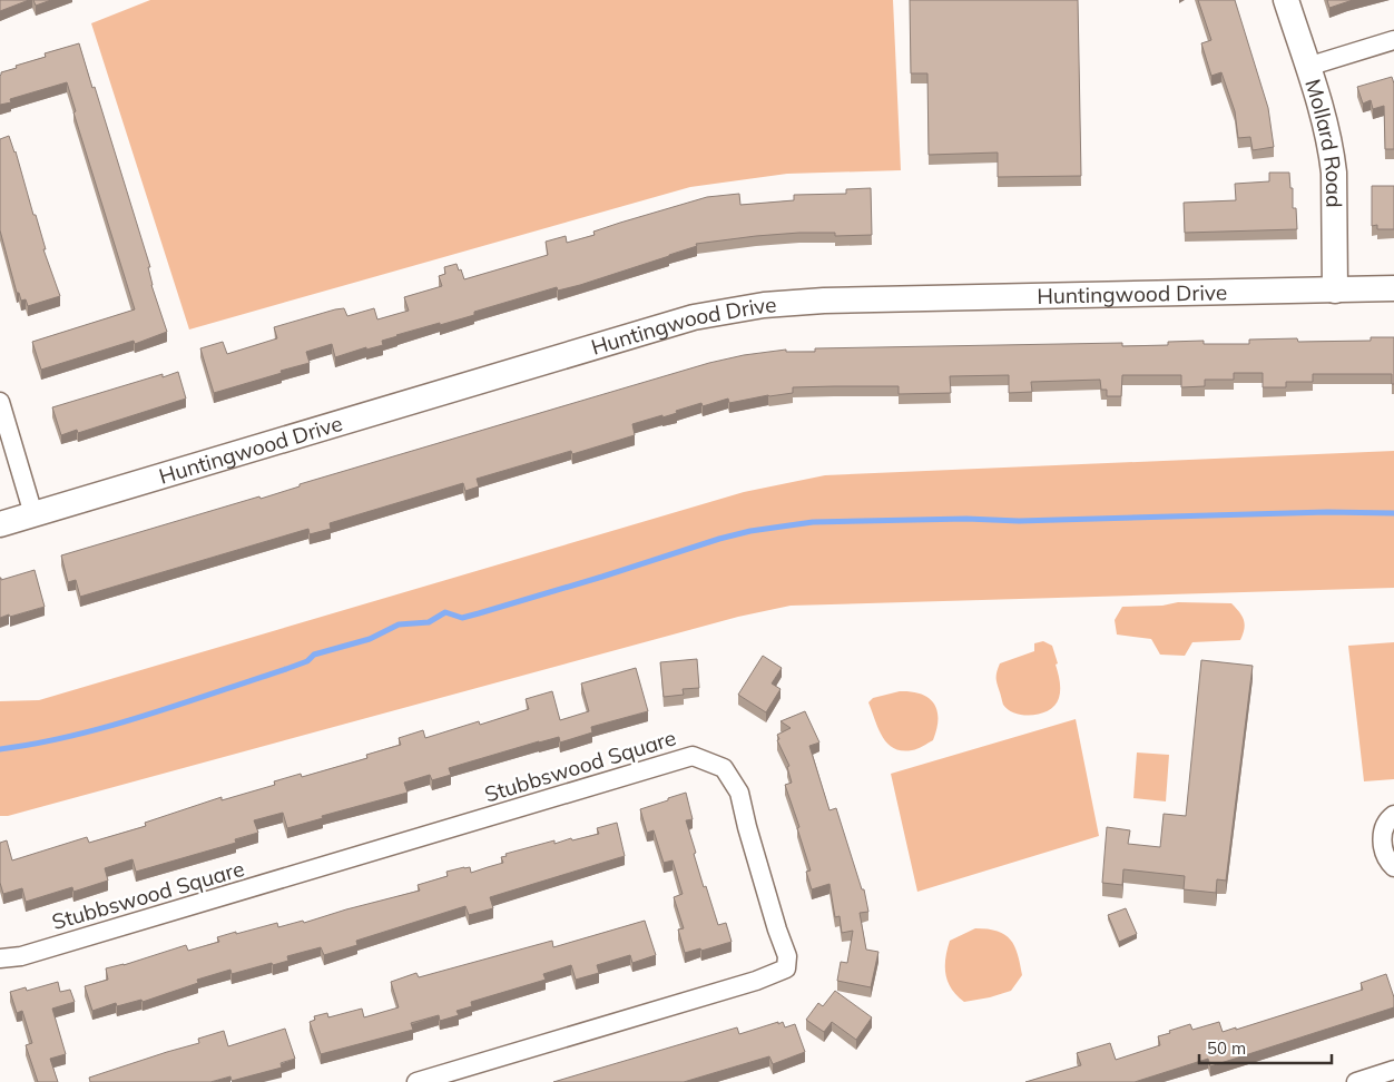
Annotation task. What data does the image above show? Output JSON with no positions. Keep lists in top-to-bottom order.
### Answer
{
  "streets": {
    "street": ["Mollard Road", "Huntingwood Drive", "Stubbswood Square"]
  },
  "crossings": [
    ["Mollard Road", "Huntingwood Drive"]
  ],
  "scale_bar": "50 m"
}
